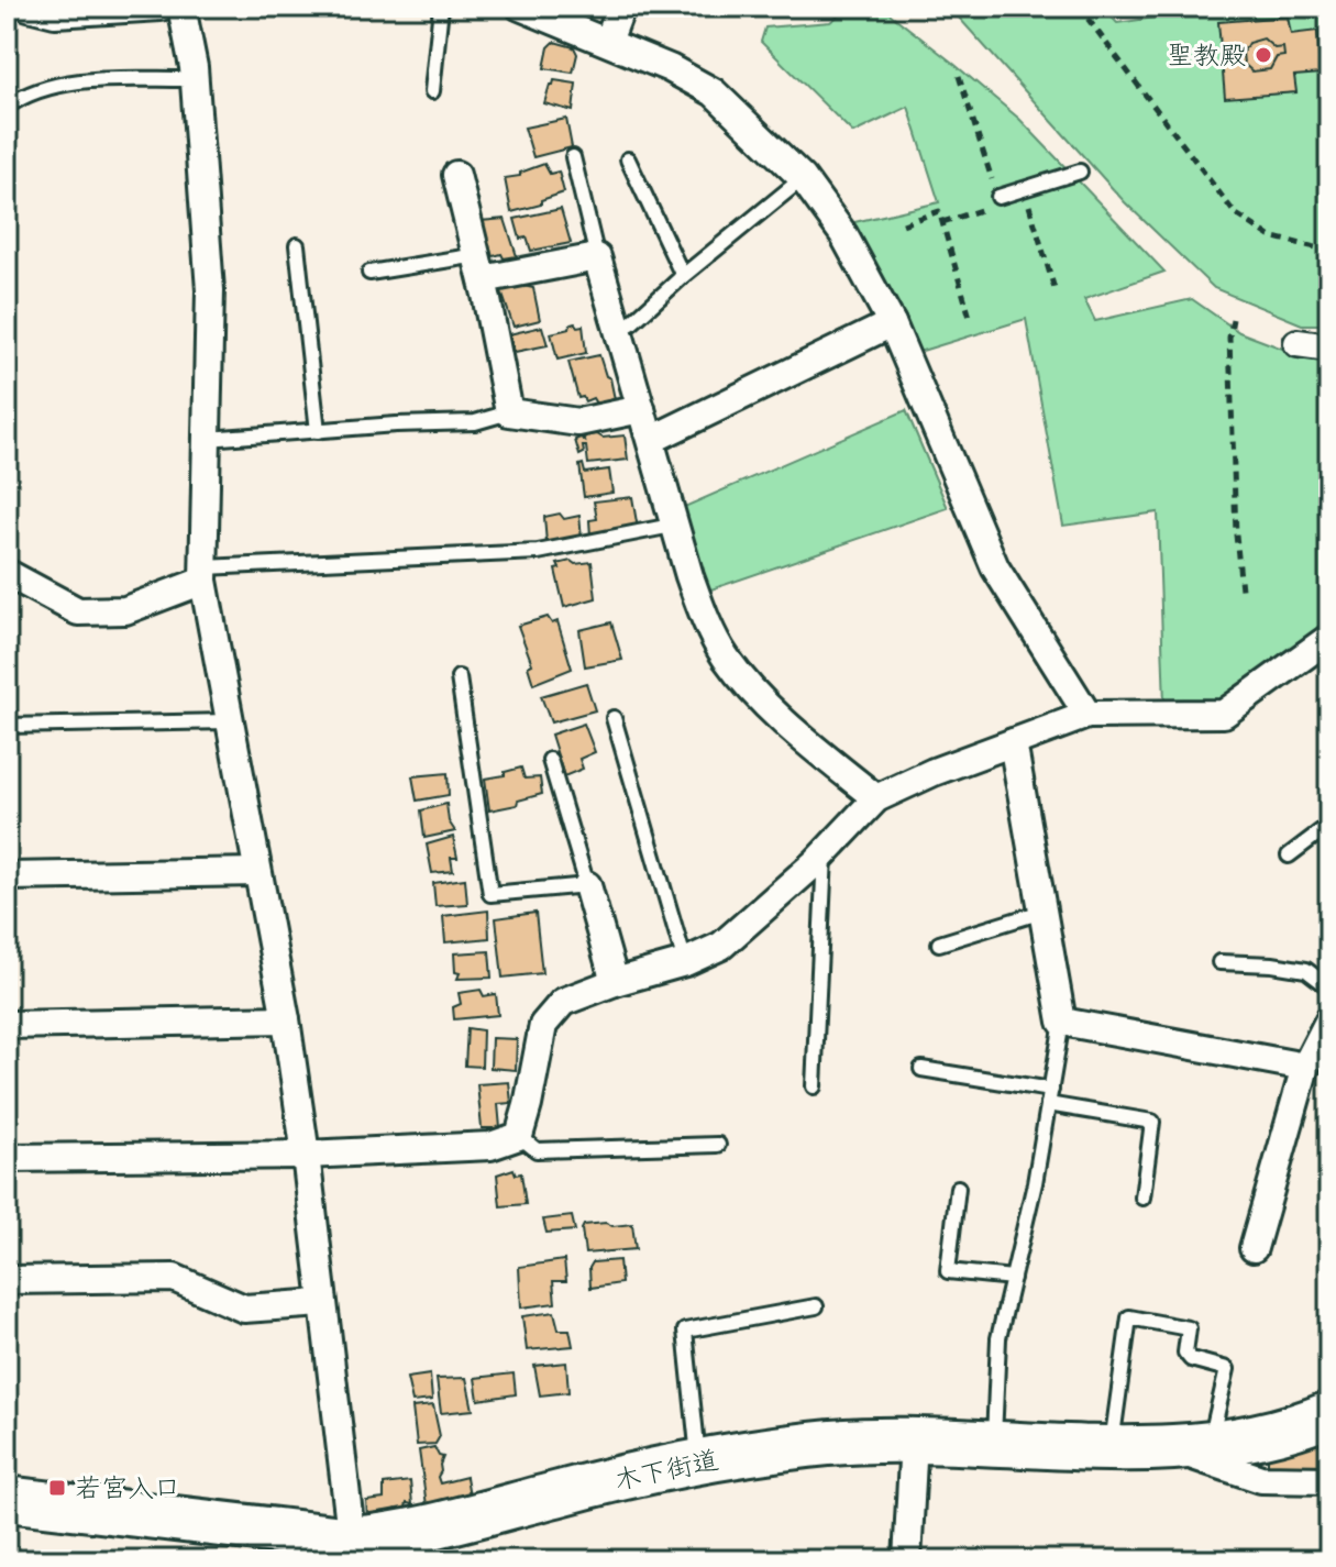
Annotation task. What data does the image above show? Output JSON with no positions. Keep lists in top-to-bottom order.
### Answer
{
  "streets": {
    "main road": ["木下街道"]
  },
  "places": {
    "other": ["聖教殿"],
    "transit": ["若宮入口"]
  }
}
